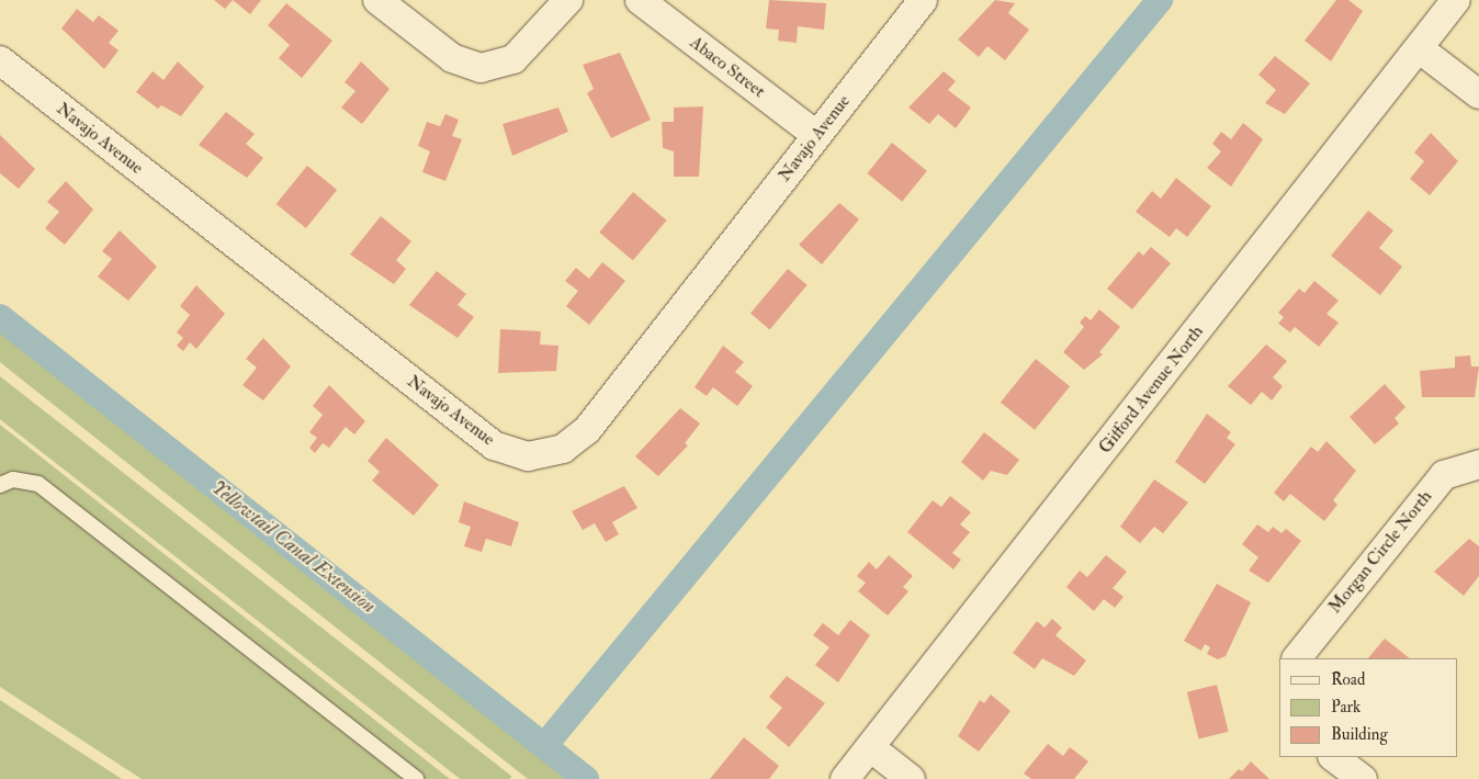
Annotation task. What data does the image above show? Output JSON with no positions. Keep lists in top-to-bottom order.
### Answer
{
  "streets": {
    "street": [
      "Abaco Street",
      "Navajo Avenue",
      "Gifford Avenue North",
      "Morgan Circle North"
    ]
  },
  "crossings": [
    ["Abaco Street", "Navajo Avenue"]
  ],
  "water": ["Yellowtail Canal Extension"],
  "legend": ["Road", "Park", "Building"]
}
